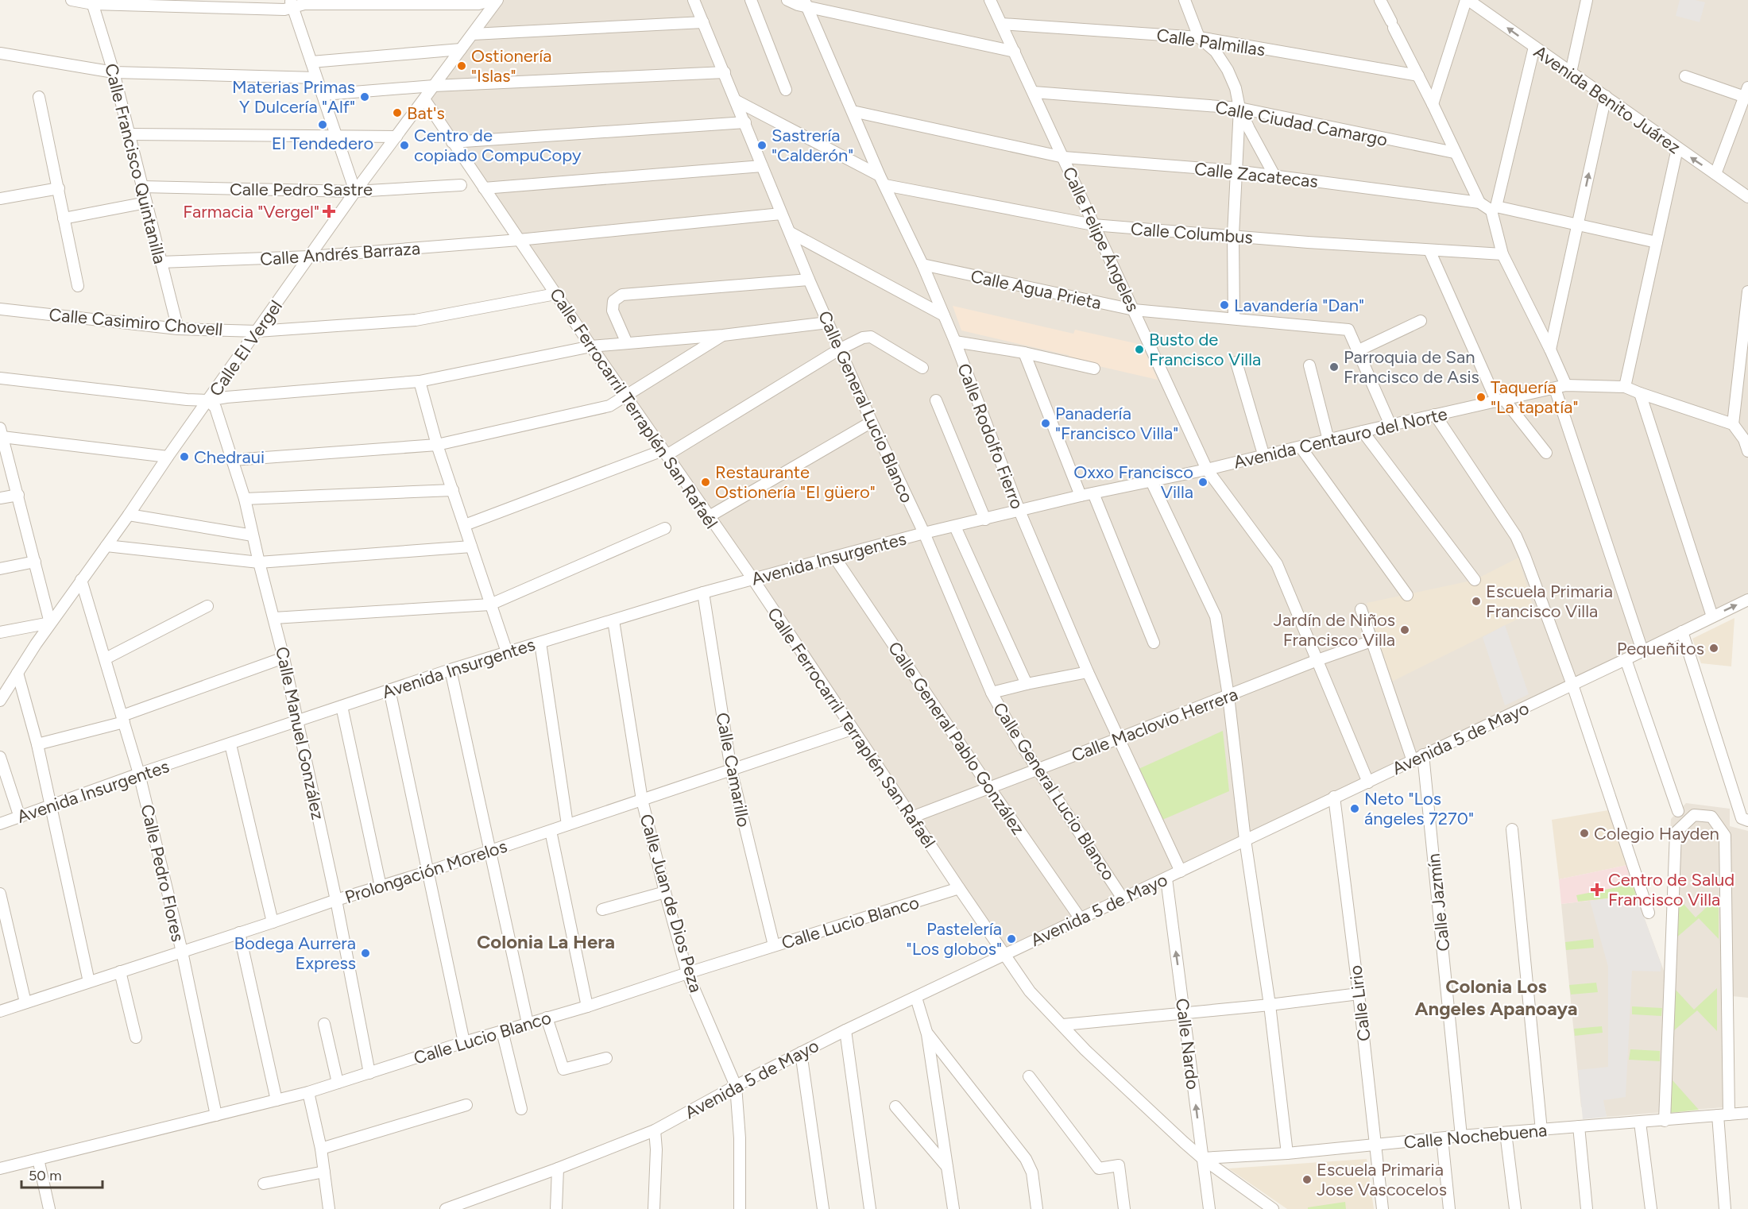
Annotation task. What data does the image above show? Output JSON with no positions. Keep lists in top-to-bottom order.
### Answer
{
  "streets": {
    "street": [
      "Calle Palmillas",
      "Avenida Benito Juárez",
      "Calle Ciudad Camargo",
      "Calle Francisco Quintanilla",
      "Calle Zacatecas",
      "Calle Pedro Sastre",
      "Calle Columbus",
      "Calle Felipe Ángeles",
      "Calle Andrés Barraza",
      "Calle Agua Prieta",
      "Calle Casimiro Chovell",
      "Calle El Vergel",
      "Calle General Lucio Blanco",
      "Calle Ferrocarril Terraplén San Rafaél",
      "Calle Rodolfo Fierro",
      "Avenida Centauro del Norte",
      "Avenida Insurgentes",
      "Calle Maclovio Herrera",
      "Calle Manuel González",
      "Calle General Pablo González",
      "Avenida 5 de Mayo",
      "Calle Camarillo",
      "Prolongación Morelos",
      "Calle Pedro Flores",
      "Calle Jazmín",
      "Calle Juan de Dios Peza",
      "Calle Lucio Blanco",
      "Calle Lirio",
      "Calle Nardo",
      "Calle Nochebuena"
    ]
  },
  "crossings": [
    ["Calle Palmillas", "Calle Felipe Ángeles"],
    ["Calle Ciudad Camargo", "Calle Felipe Ángeles"],
    ["Calle Francisco Quintanilla", "Calle Pedro Sastre"],
    ["Calle Francisco Quintanilla", "Calle Andrés Barraza"],
    ["Calle Francisco Quintanilla", "Calle Casimiro Chovell"],
    ["Calle Zacatecas", "Calle Felipe Ángeles"],
    ["Calle Zacatecas", "Calle Rodolfo Fierro"],
    ["Calle Pedro Sastre", "Calle El Vergel"],
    ["Calle Columbus", "Calle Felipe Ángeles"],
    ["Calle Columbus", "Calle General Lucio Blanco"],
    ["Calle Columbus", "Calle Rodolfo Fierro"],
    ["Calle Felipe Ángeles", "Calle Agua Prieta"],
    ["Calle Felipe Ángeles", "Avenida Centauro del Norte"],
    ["Calle Felipe Ángeles", "Calle Maclovio Herrera"],
    ["Calle Felipe Ángeles", "Avenida 5 de Mayo"],
    ["Calle Andrés Barraza", "Calle El Vergel"],
    ["Calle Andrés Barraza", "Calle General Lucio Blanco"],
    ["Calle Andrés Barraza", "Calle Ferrocarril Terraplén San Rafaél"],
    ["Calle Agua Prieta", "Calle Rodolfo Fierro"],
    ["Calle Casimiro Chovell", "Calle El Vergel"],
    ["Calle Casimiro Chovell", "Calle Ferrocarril Terraplén San Rafaél"],
    ["Calle El Vergel", "Calle Ferrocarril Terraplén San Rafaél"],
    ["Calle El Vergel", "Calle Manuel González"],
    ["Calle El Vergel", "Calle Pedro Flores"],
    ["Calle General Lucio Blanco", "Avenida Centauro del Norte"],
    ["Calle General Lucio Blanco", "Avenida Insurgentes"],
    ["Calle General Lucio Blanco", "Calle Maclovio Herrera"],
    ["Calle General Lucio Blanco", "Avenida 5 de Mayo"],
    ["Calle Ferrocarril Terraplén San Rafaél", "Avenida Insurgentes"],
    ["Calle Ferrocarril Terraplén San Rafaél", "Calle Maclovio Herrera"],
    ["Calle Ferrocarril Terraplén San Rafaél", "Avenida 5 de Mayo"],
    ["Calle Ferrocarril Terraplén San Rafaél", "Prolongación Morelos"],
    ["Calle Ferrocarril Terraplén San Rafaél", "Calle Lucio Blanco"],
    ["Calle Ferrocarril Terraplén San Rafaél", "Calle Nardo"],
    ["Calle Ferrocarril Terraplén San Rafaél", "Calle Nochebuena"],
    ["Calle Rodolfo Fierro", "Avenida Centauro del Norte"],
    ["Calle Rodolfo Fierro", "Calle Maclovio Herrera"],
    ["Calle Rodolfo Fierro", "Avenida 5 de Mayo"],
    ["Avenida Centauro del Norte", "Avenida Insurgentes"],
    ["Avenida Insurgentes", "Calle Manuel González"],
    ["Avenida Insurgentes", "Calle General Pablo González"],
    ["Avenida Insurgentes", "Calle Camarillo"],
    ["Avenida Insurgentes", "Calle Pedro Flores"],
    ["Avenida Insurgentes", "Calle Juan de Dios Peza"],
    ["Calle Maclovio Herrera", "Calle General Pablo González"],
    ["Calle Manuel González", "Prolongación Morelos"],
    ["Calle Manuel González", "Calle Lucio Blanco"],
    ["Calle General Pablo González", "Avenida 5 de Mayo"],
    ["Avenida 5 de Mayo", "Calle Jazmín"],
    ["Avenida 5 de Mayo", "Calle Juan de Dios Peza"],
    ["Avenida 5 de Mayo", "Calle Lirio"],
    ["Avenida 5 de Mayo", "Calle Nardo"],
    ["Calle Camarillo", "Prolongación Morelos"],
    ["Calle Camarillo", "Calle Lucio Blanco"],
    ["Prolongación Morelos", "Calle Pedro Flores"],
    ["Prolongación Morelos", "Calle Juan de Dios Peza"],
    ["Calle Pedro Flores", "Calle Lucio Blanco"],
    ["Calle Jazmín", "Calle Nochebuena"],
    ["Calle Juan de Dios Peza", "Calle Lucio Blanco"],
    ["Calle Lirio", "Calle Nochebuena"],
    ["Calle Nardo", "Calle Nochebuena"]
  ],
  "one_way": ["Avenida Benito Juárez"],
  "districts": ["Colonia La Hera", "Colonia Los Angeles Apanoaya"],
  "places": {
    "other": [
      "Ostionería \"Islas\"",
      "Materias Primas Y Dulcería \"Alf\"",
      "Bat's",
      "El Tendedero",
      "Centro de copiado CompuCopy",
      "Sastrería \"Calderón\"",
      "Lavandería \"Dan\"",
      "Busto de Francisco Villa",
      "Parroquia de San Francisco de Asis",
      "Taquería \"La tapatía\"",
      "Panadería \"Francisco Villa\"",
      "Chedraui",
      "Restaurante Ostionería \"El güero\"",
      "Oxxo Francisco Villa",
      "Escuela Primaria Francisco Villa",
      "Jardín de Niños Francisco Villa",
      "Pequeñitos",
      "Neto \"Los ángeles 7270\"",
      "Colegio Hayden",
      "Pastelería \"Los globos\"",
      "Bodega Aurrera Express",
      "Escuela Primaria Jose Vascocelos"
    ],
    "health": ["Farmacia \"Vergel\"", "Centro de Salud Francisco Villa"]
  },
  "scale_bar": "50 m"
}
